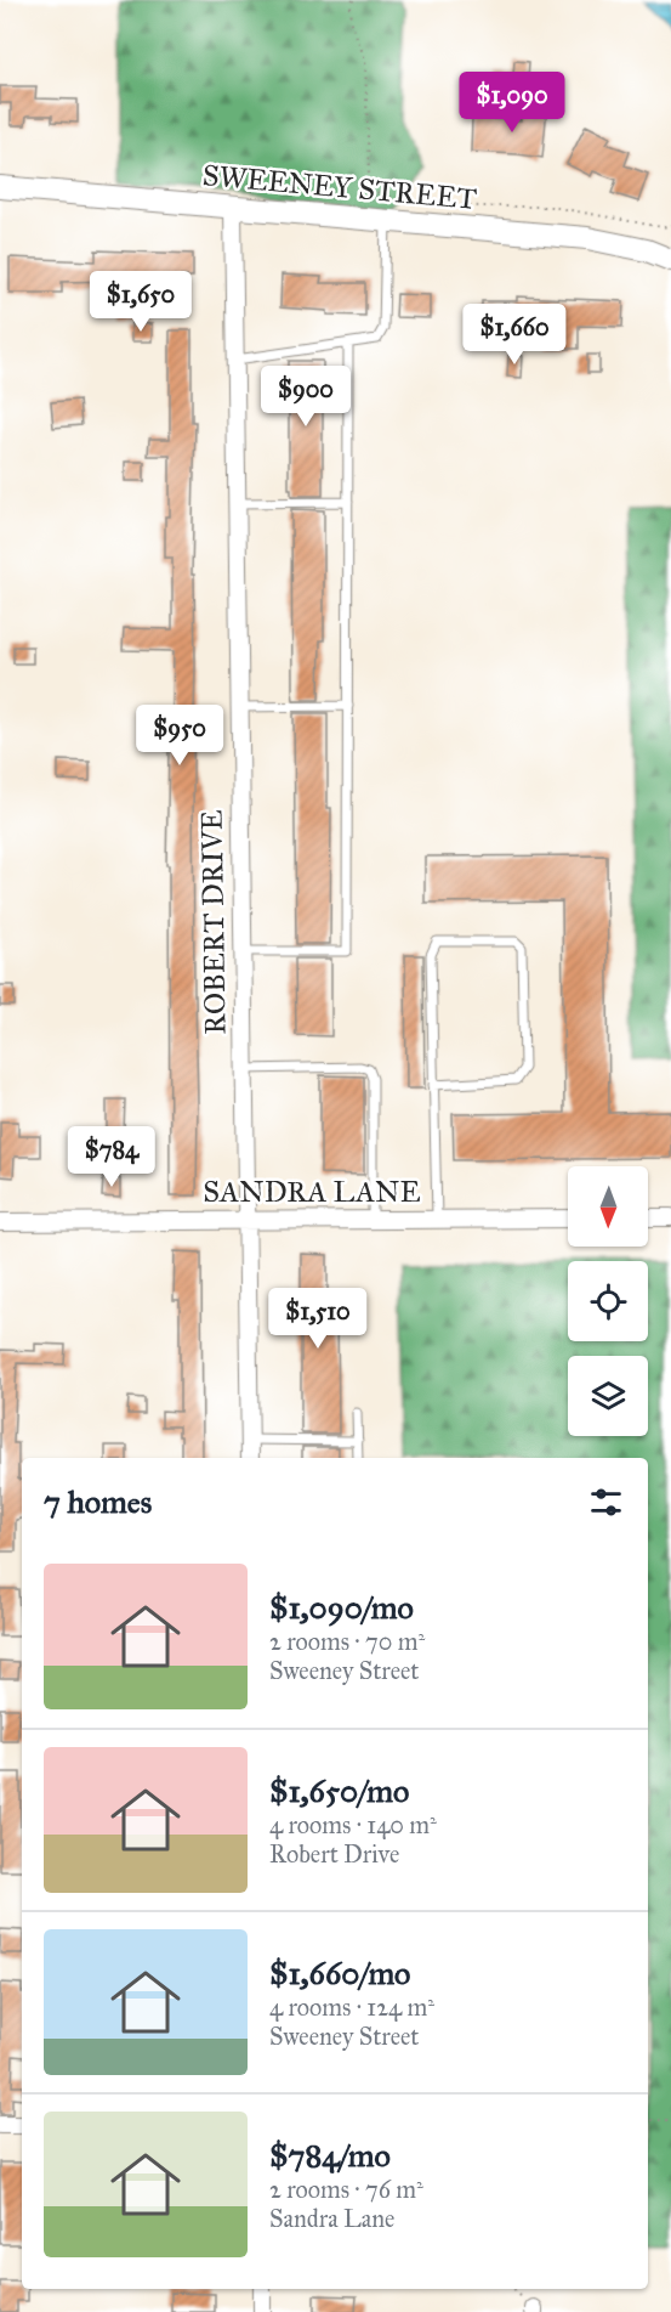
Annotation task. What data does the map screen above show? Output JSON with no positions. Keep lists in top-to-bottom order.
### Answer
{
  "streets": {
    "street": ["SWEENEY STREET", "ROBERT DRIVE", "SANDRA LANE"]
  },
  "crossings": [
    ["SWEENEY STREET", "ROBERT DRIVE"],
    ["ROBERT DRIVE", "SANDRA LANE"]
  ],
  "north": "bottom",
  "page": {
    "price": [
      "$1,090",
      "$1,650",
      "$1,660",
      "$900",
      "$950",
      "$784",
      "$1,510"
    ],
    "heading": "7 homes",
    "list": [
      {
        "name": "$1,090/mo",
        "note": "2 rooms · 70 m² · Sweeney Street"
      },
      {
        "name": "$1,650/mo",
        "note": "4 rooms · 140 m² · Robert Drive"
      },
      {
        "name": "$1,660/mo",
        "note": "4 rooms · 124 m² · Sweeney Street"
      },
      {
        "name": "$784/mo",
        "note": "2 rooms · 76 m² · Sandra Lane"
      }
    ]
  }
}
